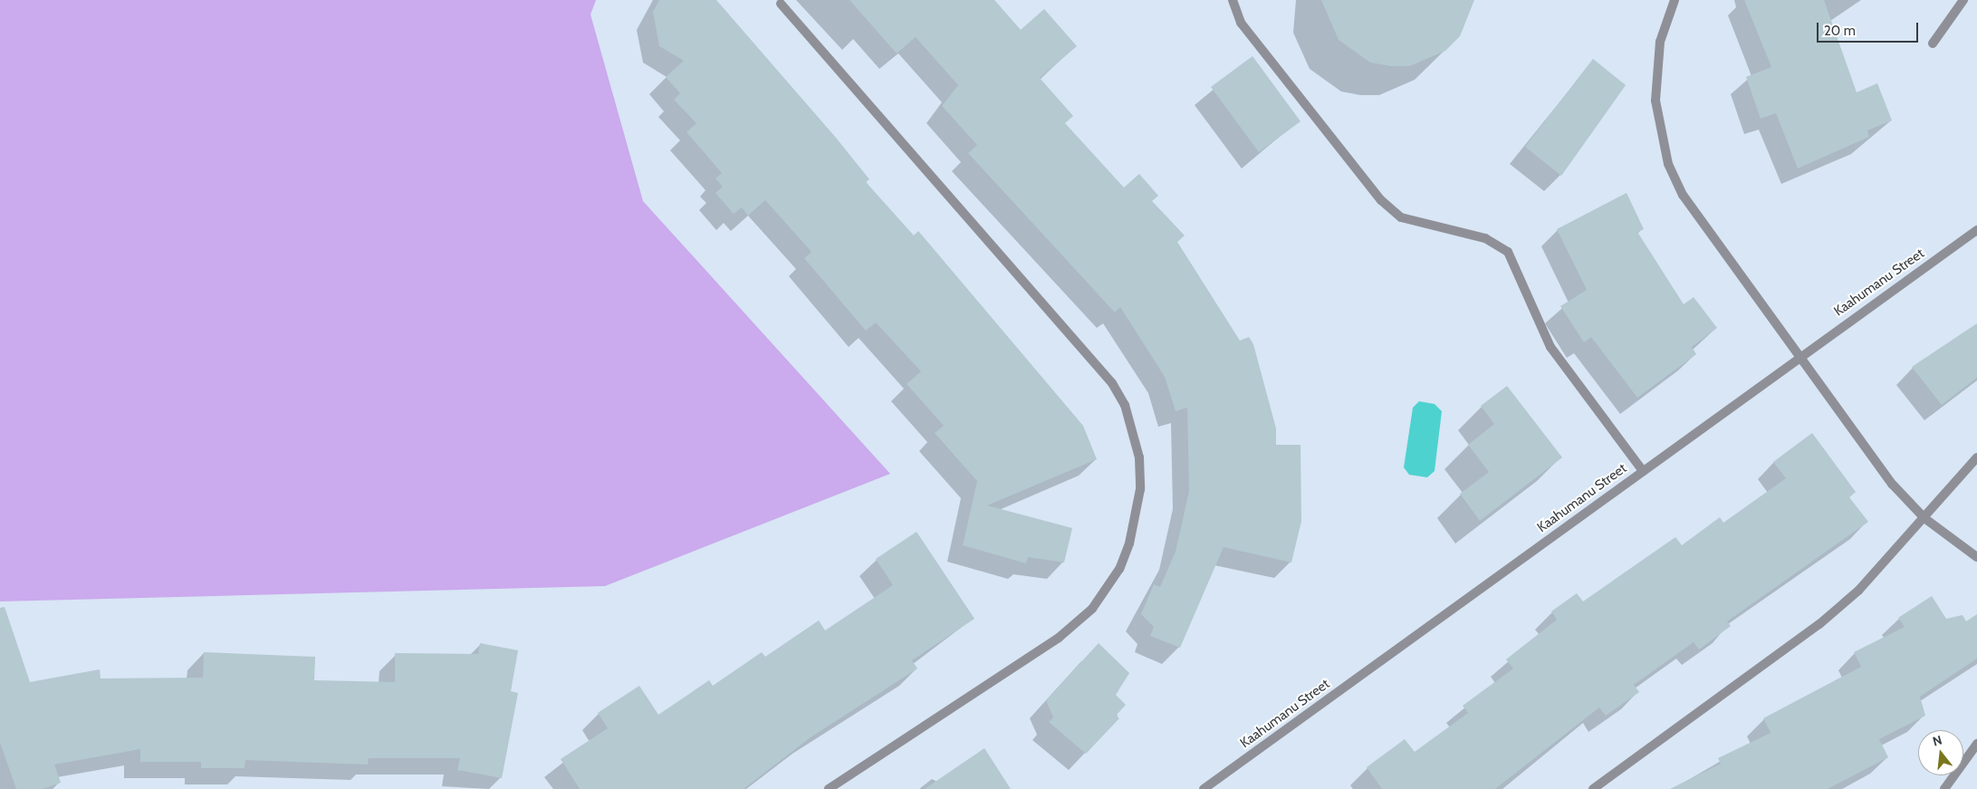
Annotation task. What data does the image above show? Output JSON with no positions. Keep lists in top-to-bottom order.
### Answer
{
  "streets": {
    "street": ["Kaahumanu Street"]
  },
  "scale_bar": "20 m",
  "north": "top"
}
